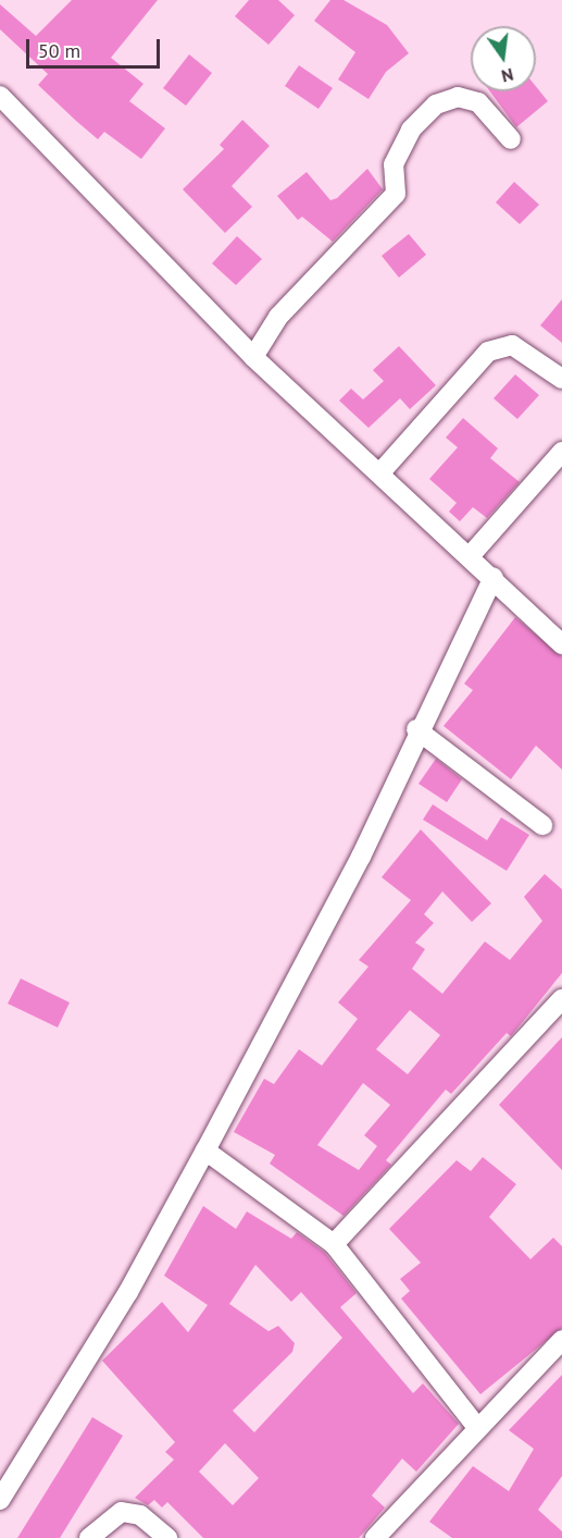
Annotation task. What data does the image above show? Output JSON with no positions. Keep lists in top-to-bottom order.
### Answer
{
  "scale_bar": "50 m",
  "north": "bottom"
}
